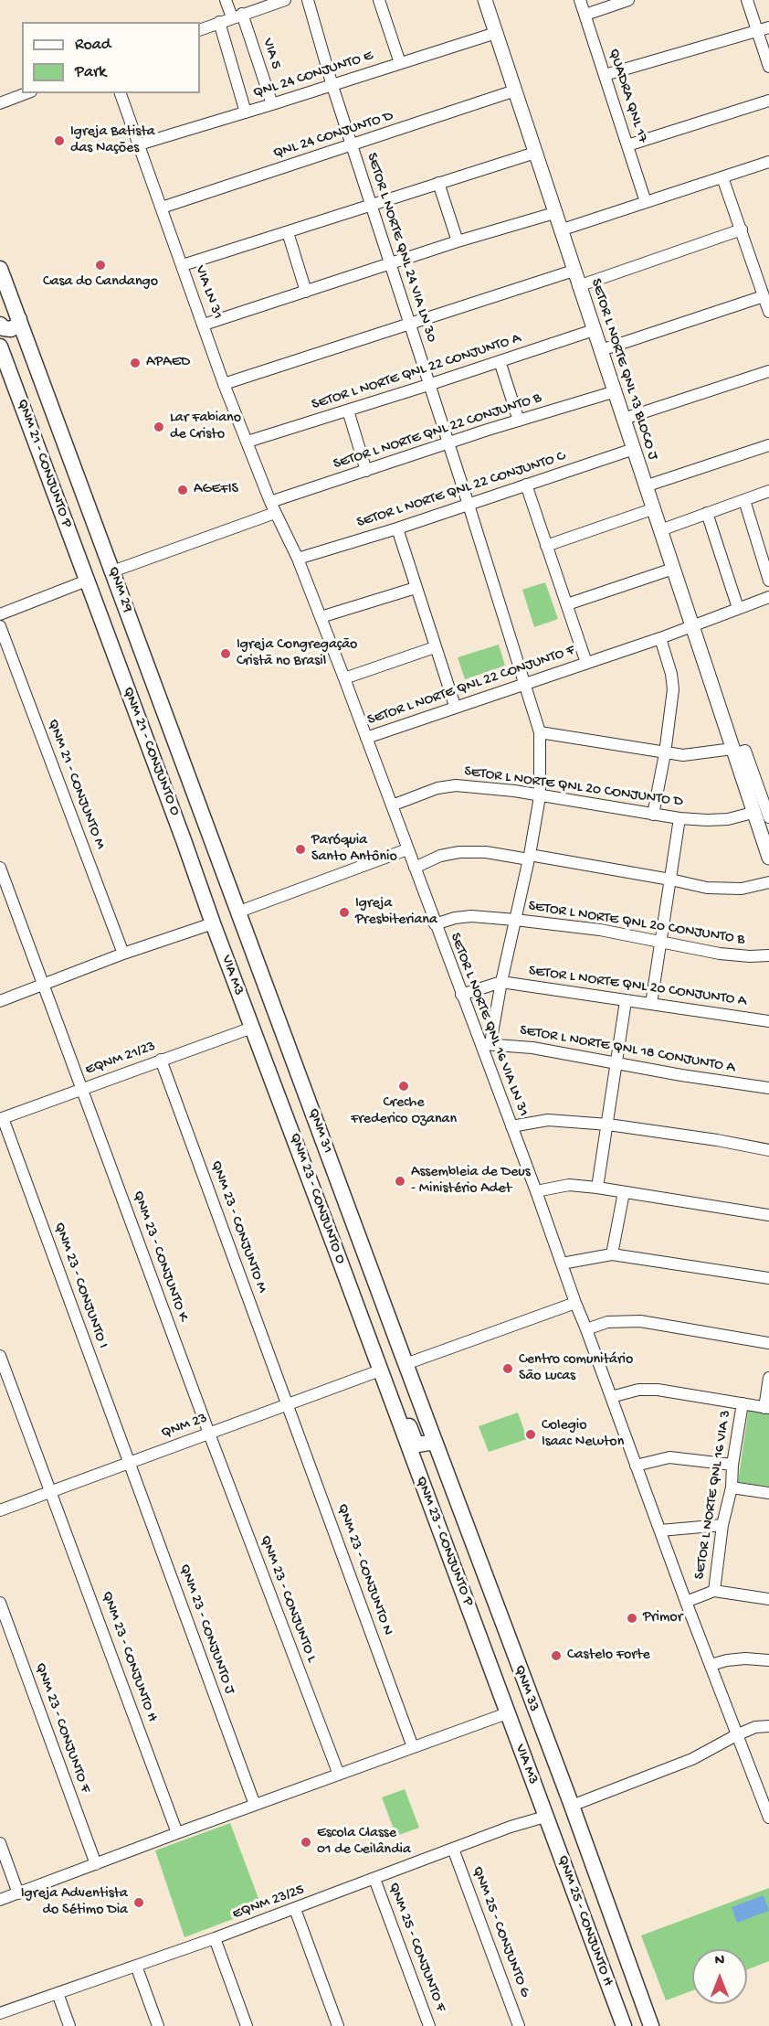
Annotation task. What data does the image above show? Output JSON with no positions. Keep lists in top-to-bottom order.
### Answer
{
  "streets": {
    "main road": [
      "QNM 21 - CONJUNTO P",
      "QNM 29",
      "QNM 21 - CONJUNTO O",
      "VIA M3",
      "QNM 31",
      "QNM 23 - CONJUNTO O",
      "QNM 23 - CONJUNTO P",
      "QNM 33",
      "QNM 25 - CONJUNTO H"
    ],
    "street": [
      "VIA 5",
      "QNL 24 CONJUNTO E",
      "QUADRA QNL 17",
      "QNL 24 CONJUNTO D",
      "SETOR L NORTE QNL 24 VIA LN 30",
      "VIA LN 31",
      "SETOR L NORTE QNL 13 BLOCO J",
      "SETOR L NORTE QNL 22 CONJUNTO A",
      "SETOR L NORTE QNL 22 CONJUNTO B",
      "SETOR L NORTE QNL 22 CONJUNTO C",
      "SETOR L NORTE QNL 22 CONJUNTO F",
      "QNM 21 - CONJUNTO M",
      "SETOR L NORTE QNL 20 CONJUNTO D",
      "SETOR L NORTE QNL 20 CONJUNTO B",
      "SETOR L NORTE QNL 20 CONJUNTO A",
      "SETOR L NORTE QNL 16 VIA LN 31",
      "SETOR L NORTE QNL 18 CONJUNTO A",
      "EQNM 21/23",
      "QNM 23 - CONJUNTO M",
      "QNM 23 - CONJUNTO K",
      "QNM 23 - CONJUNTO I",
      "QNM 23",
      "SETOR L NORTE QNL 16 VIA 3",
      "QNM 23 - CONJUNTO N",
      "QNM 23 - CONJUNTO L",
      "QNM 23 - CONJUNTO J",
      "QNM 23 - CONJUNTO H",
      "QNM 23 - CONJUNTO F",
      "EQNM 23/25",
      "QNM 25 - CONJUNTO G",
      "QNM 25 - CONJUNTO F"
    ]
  },
  "crossings": [
    ["VIA 5", "QNL 24 CONJUNTO E"],
    ["QNL 24 CONJUNTO E", "SETOR L NORTE QNL 24 VIA LN 30"],
    ["QNL 24 CONJUNTO E", "VIA LN 31"],
    ["QNL 24 CONJUNTO E", "SETOR L NORTE QNL 13 BLOCO J"],
    ["QNL 24 CONJUNTO D", "SETOR L NORTE QNL 24 VIA LN 30"],
    ["QNL 24 CONJUNTO D", "VIA LN 31"],
    ["QNL 24 CONJUNTO D", "SETOR L NORTE QNL 13 BLOCO J"],
    ["SETOR L NORTE QNL 24 VIA LN 30", "SETOR L NORTE QNL 22 CONJUNTO A"],
    ["SETOR L NORTE QNL 24 VIA LN 30", "SETOR L NORTE QNL 22 CONJUNTO B"],
    ["SETOR L NORTE QNL 24 VIA LN 30", "SETOR L NORTE QNL 22 CONJUNTO C"],
    ["SETOR L NORTE QNL 24 VIA LN 30", "SETOR L NORTE QNL 22 CONJUNTO F"],
    ["SETOR L NORTE QNL 24 VIA LN 30", "SETOR L NORTE QNL 20 CONJUNTO D"],
    ["SETOR L NORTE QNL 24 VIA LN 30", "SETOR L NORTE QNL 20 CONJUNTO B"],
    ["SETOR L NORTE QNL 24 VIA LN 30", "SETOR L NORTE QNL 20 CONJUNTO A"],
    ["SETOR L NORTE QNL 24 VIA LN 30", "SETOR L NORTE QNL 16 VIA LN 31"],
    ["SETOR L NORTE QNL 24 VIA LN 30", "SETOR L NORTE QNL 18 CONJUNTO A"],
    ["VIA LN 31", "SETOR L NORTE QNL 22 CONJUNTO A"],
    ["VIA LN 31", "SETOR L NORTE QNL 22 CONJUNTO B"],
    ["VIA LN 31", "SETOR L NORTE QNL 16 VIA LN 31"],
    ["SETOR L NORTE QNL 13 BLOCO J", "SETOR L NORTE QNL 22 CONJUNTO A"],
    ["SETOR L NORTE QNL 13 BLOCO J", "SETOR L NORTE QNL 22 CONJUNTO B"],
    ["SETOR L NORTE QNL 13 BLOCO J", "SETOR L NORTE QNL 22 CONJUNTO C"],
    ["SETOR L NORTE QNL 13 BLOCO J", "SETOR L NORTE QNL 22 CONJUNTO F"],
    ["SETOR L NORTE QNL 13 BLOCO J", "SETOR L NORTE QNL 20 CONJUNTO D"],
    ["SETOR L NORTE QNL 22 CONJUNTO B", "SETOR L NORTE QNL 16 VIA LN 31"],
    ["QNM 21 - CONJUNTO P", "QNM 21 - CONJUNTO O"],
    ["SETOR L NORTE QNL 22 CONJUNTO C", "SETOR L NORTE QNL 16 VIA LN 31"],
    ["QNM 29", "QNM 31"],
    ["SETOR L NORTE QNL 22 CONJUNTO F", "SETOR L NORTE QNL 16 VIA LN 31"],
    ["QNM 21 - CONJUNTO O", "VIA M3"],
    ["SETOR L NORTE QNL 20 CONJUNTO D", "SETOR L NORTE QNL 16 VIA LN 31"],
    ["SETOR L NORTE QNL 20 CONJUNTO B", "SETOR L NORTE QNL 16 VIA LN 31"],
    ["VIA M3", "EQNM 21/23"],
    ["VIA M3", "QNM 23 - CONJUNTO O"],
    ["VIA M3", "QNM 23 - CONJUNTO P"],
    ["VIA M3", "EQNM 23/25"],
    ["VIA M3", "QNM 25 - CONJUNTO H"],
    ["SETOR L NORTE QNL 16 VIA LN 31", "SETOR L NORTE QNL 18 CONJUNTO A"],
    ["EQNM 21/23", "QNM 23 - CONJUNTO O"],
    ["EQNM 21/23", "QNM 23 - CONJUNTO M"],
    ["EQNM 21/23", "QNM 23 - CONJUNTO K"],
    ["EQNM 21/23", "QNM 23 - CONJUNTO I"],
    ["QNM 31", "QNM 33"],
    ["QNM 23 - CONJUNTO O", "QNM 23"],
    ["QNM 23 - CONJUNTO O", "QNM 23 - CONJUNTO P"],
    ["QNM 23 - CONJUNTO M", "QNM 23"],
    ["QNM 23 - CONJUNTO M", "QNM 23 - CONJUNTO N"],
    ["QNM 23 - CONJUNTO K", "QNM 23"],
    ["QNM 23 - CONJUNTO K", "QNM 23 - CONJUNTO L"],
    ["QNM 23 - CONJUNTO I", "QNM 23"],
    ["QNM 23 - CONJUNTO I", "QNM 23 - CONJUNTO J"],
    ["QNM 23", "QNM 23 - CONJUNTO P"],
    ["QNM 23", "QNM 23 - CONJUNTO N"],
    ["QNM 23", "QNM 23 - CONJUNTO L"],
    ["QNM 23", "QNM 23 - CONJUNTO J"],
    ["QNM 23", "QNM 23 - CONJUNTO H"],
    ["EQNM 23/25", "QNM 25 - CONJUNTO H"],
    ["EQNM 23/25", "QNM 25 - CONJUNTO G"],
    ["EQNM 23/25", "QNM 25 - CONJUNTO F"]
  ],
  "places": [
    "Igreja Batista das Nações",
    "Casa do Candango",
    "APAED",
    "Lar Fabiano de Cristo",
    "AGEFIS",
    "Igreja Congregação Cristã no Brasil",
    "Paróquia Santo Antônio",
    "Igreja Presbiteriana",
    "Creche Frederico Ozanan",
    "Assembleia de Deus - Ministério Adet",
    "Centro comunitário São Lucas",
    "Colegio Isaac Newton",
    "Primor",
    "Castelo Forte",
    "Escola Classe 01 de Ceilândia",
    "Igreja Adventista do Sétimo Dia"
  ],
  "legend": ["Road", "Park"],
  "north": "top"
}
